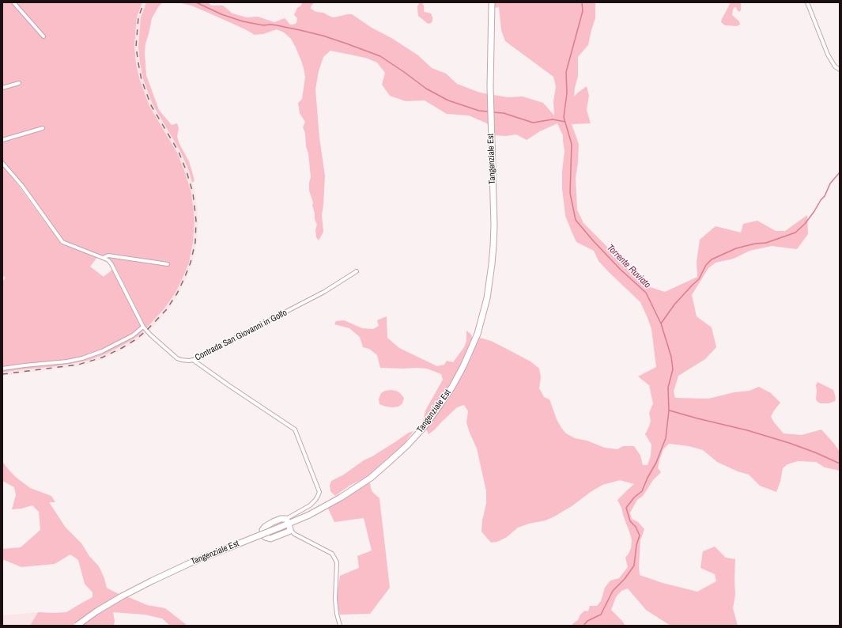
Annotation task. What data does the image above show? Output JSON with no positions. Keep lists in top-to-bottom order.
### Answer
{
  "streets": {
    "main road": ["Tangenziale Est"],
    "street": ["Contrada San Giovanni in Golfo"]
  },
  "water": ["Torrente Ruviato"]
}
